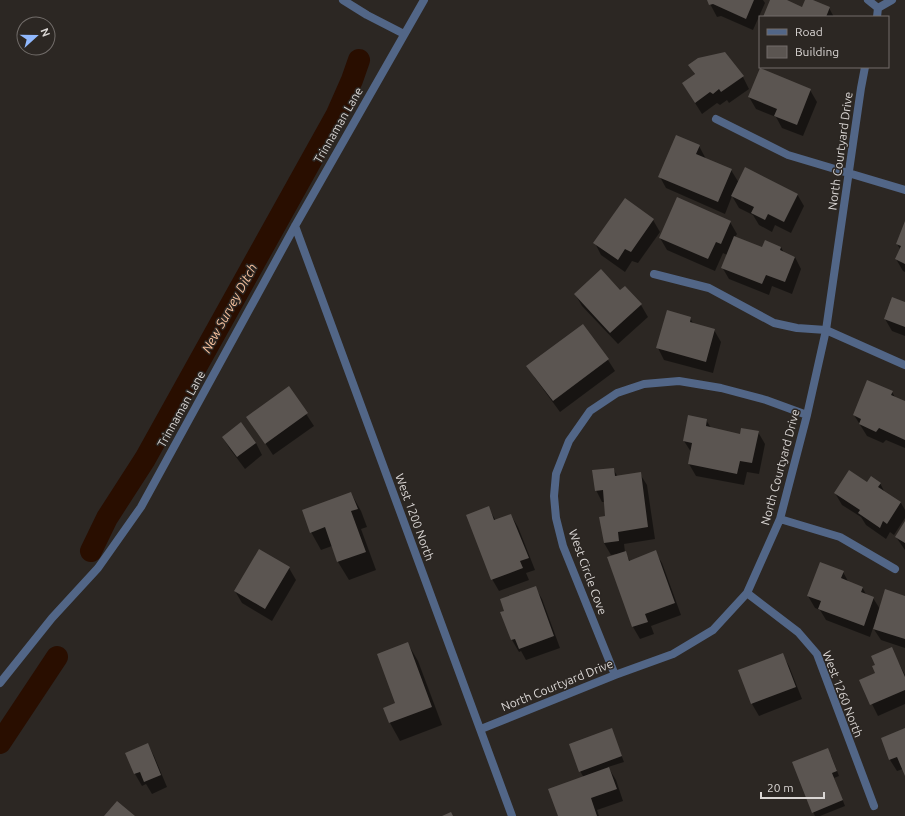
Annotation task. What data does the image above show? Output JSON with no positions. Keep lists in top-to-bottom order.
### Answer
{
  "streets": {
    "street": [
      "Trinnaman Lane",
      "North Courtyard Drive",
      "West 1200 North",
      "West Circle Cove",
      "West 1260 North"
    ]
  },
  "crossings": [
    ["Trinnaman Lane", "West 1200 North"],
    ["North Courtyard Drive", "West 1200 North"],
    ["North Courtyard Drive", "West Circle Cove"],
    ["North Courtyard Drive", "West 1260 North"]
  ],
  "water": ["New Survey Ditch"],
  "legend": ["Road", "Building"],
  "scale_bar": "20 m",
  "north": "right"
}
